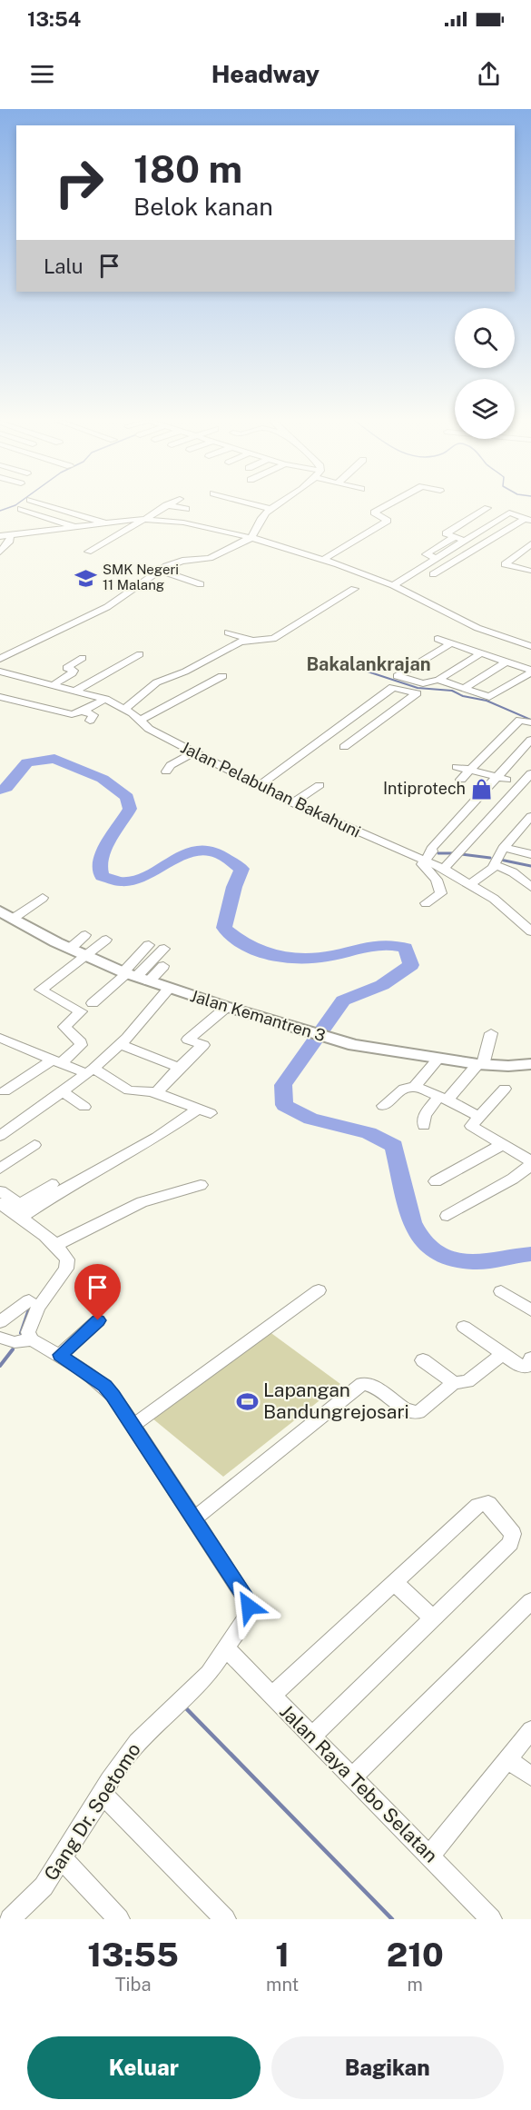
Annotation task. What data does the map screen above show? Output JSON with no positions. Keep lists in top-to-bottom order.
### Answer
{
  "streets": {
    "street": [
      "Jalan Pelabuhan Bakahuni",
      "Jalan Kemantren 3",
      "Jalan Raya Tebo Selatan",
      "Gang Dr. Soetomo"
    ]
  },
  "crossings": [
    ["Jalan Raya Tebo Selatan", "Gang Dr. Soetomo"]
  ],
  "districts": ["Bakalankrajan"],
  "places": {
    "school or university": ["SMK Negeri 11 Malang"],
    "shop": ["Intiprotech"],
    "sports": ["Lapangan Bandungrejosari"]
  },
  "page": {
    "status": "13:54",
    "header": "Headway",
    "turn": ["180 m", "Belok kanan"],
    "then": "Lalu",
    "eta": [
      "13:55",
      "Tiba",
      "1",
      "mnt",
      "210",
      "m"
    ],
    "buttons": ["Keluar", "Bagikan"]
  }
}
